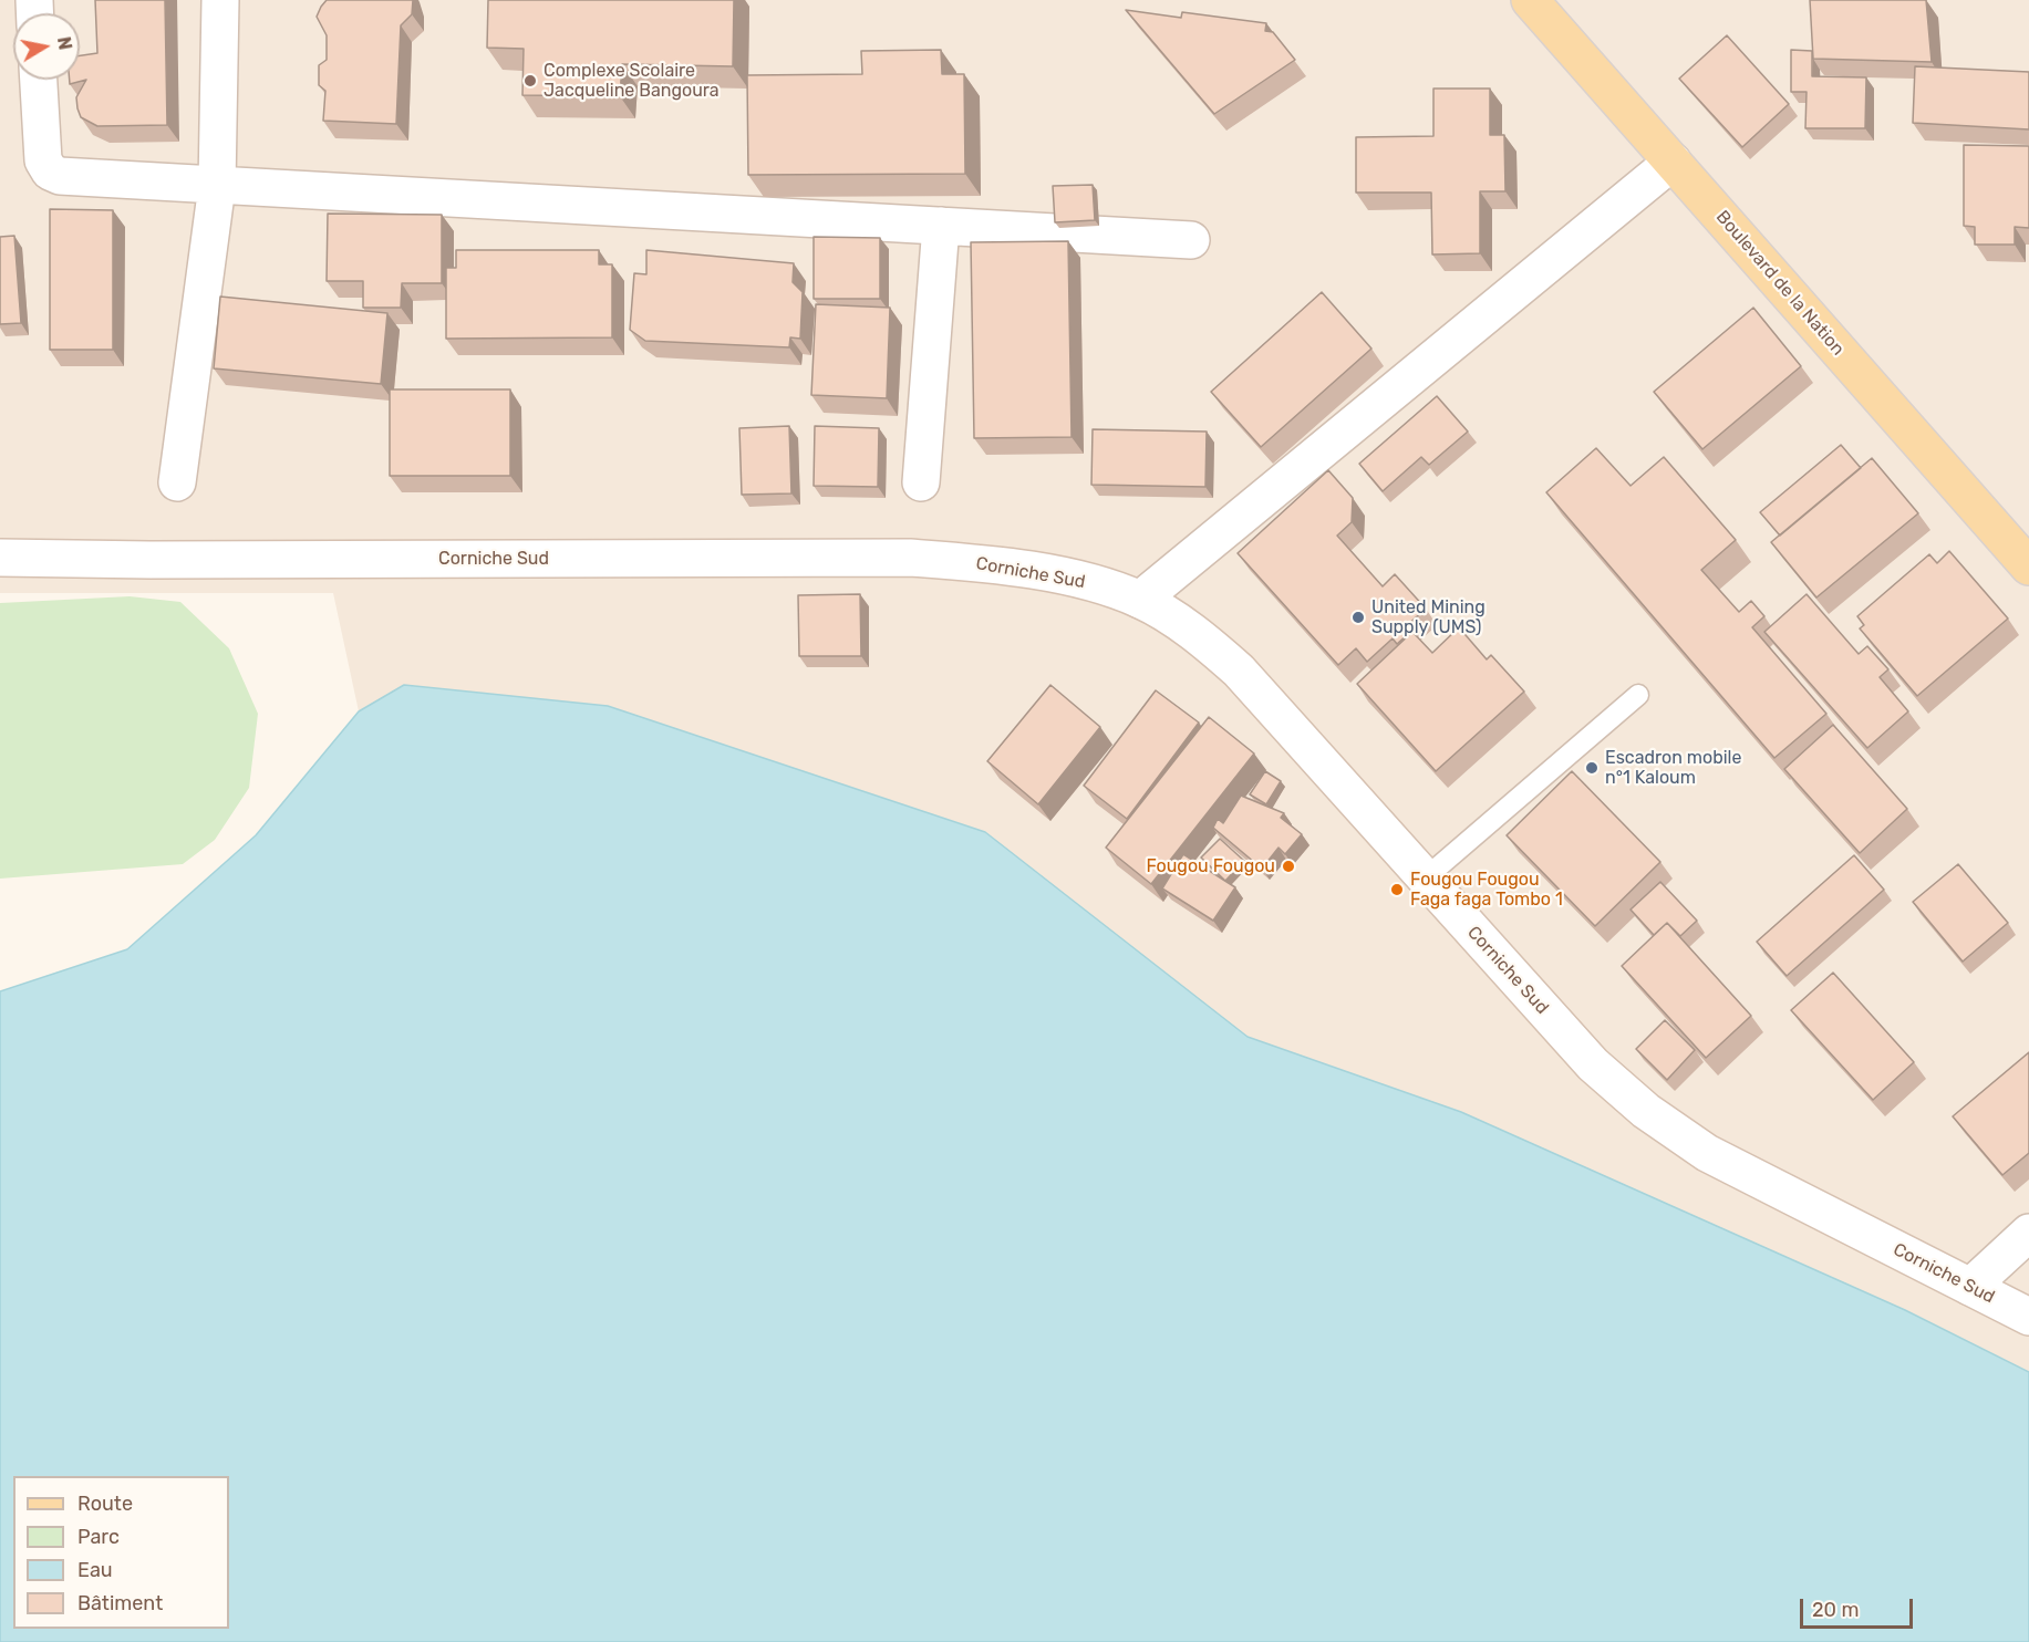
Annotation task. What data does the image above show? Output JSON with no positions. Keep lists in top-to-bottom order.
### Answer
{
  "streets": {
    "main road": ["Boulevard de la Nation"],
    "street": ["Corniche Sud"]
  },
  "places": [
    "Complexe Scolaire Jacqueline Bangoura",
    "United Mining Supply (UMS)",
    "Escadron mobile n°1 Kaloum",
    "Fougou Fougou",
    "Fougou Fougou Faga faga Tombo 1"
  ],
  "legend": [
    "Route",
    "Parc",
    "Eau",
    "Bâtiment"
  ],
  "scale_bar": "20 m",
  "north": "right"
}
